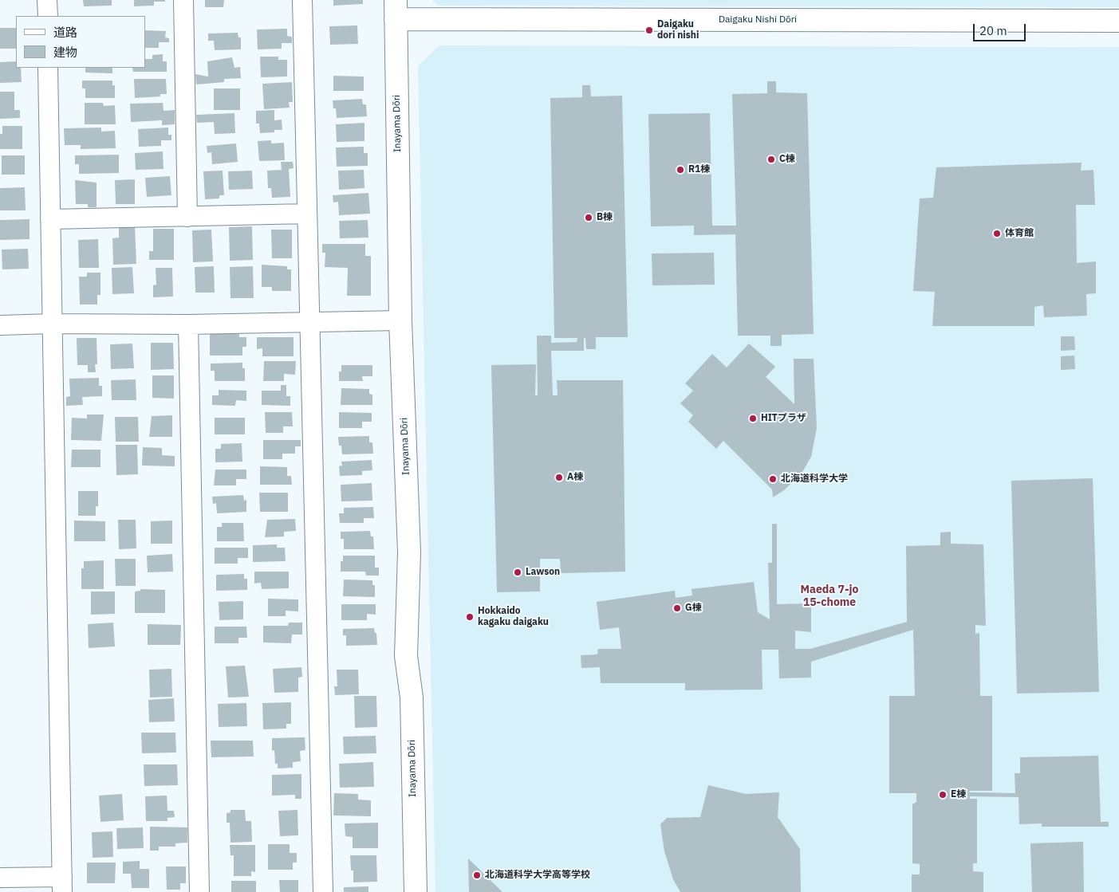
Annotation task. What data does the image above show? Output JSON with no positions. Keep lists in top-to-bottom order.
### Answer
{
  "streets": {
    "street": ["Daigaku Nishi Dōri", "Inayama Dōri"]
  },
  "crossings": [
    ["Daigaku Nishi Dōri", "Inayama Dōri"]
  ],
  "districts": ["Maeda 7-jo 15-chome"],
  "places": [
    "Daigaku dori nishi",
    "C棟",
    "R1棟",
    "B棟",
    "体育館",
    "HITプラザ",
    "A棟",
    "北海道科学大学",
    "Lawson",
    "G棟",
    "Hokkaido kagaku daigaku",
    "E棟",
    "北海道科学大学高等学校"
  ],
  "legend": ["道路", "建物"],
  "scale_bar": "20 m"
}
